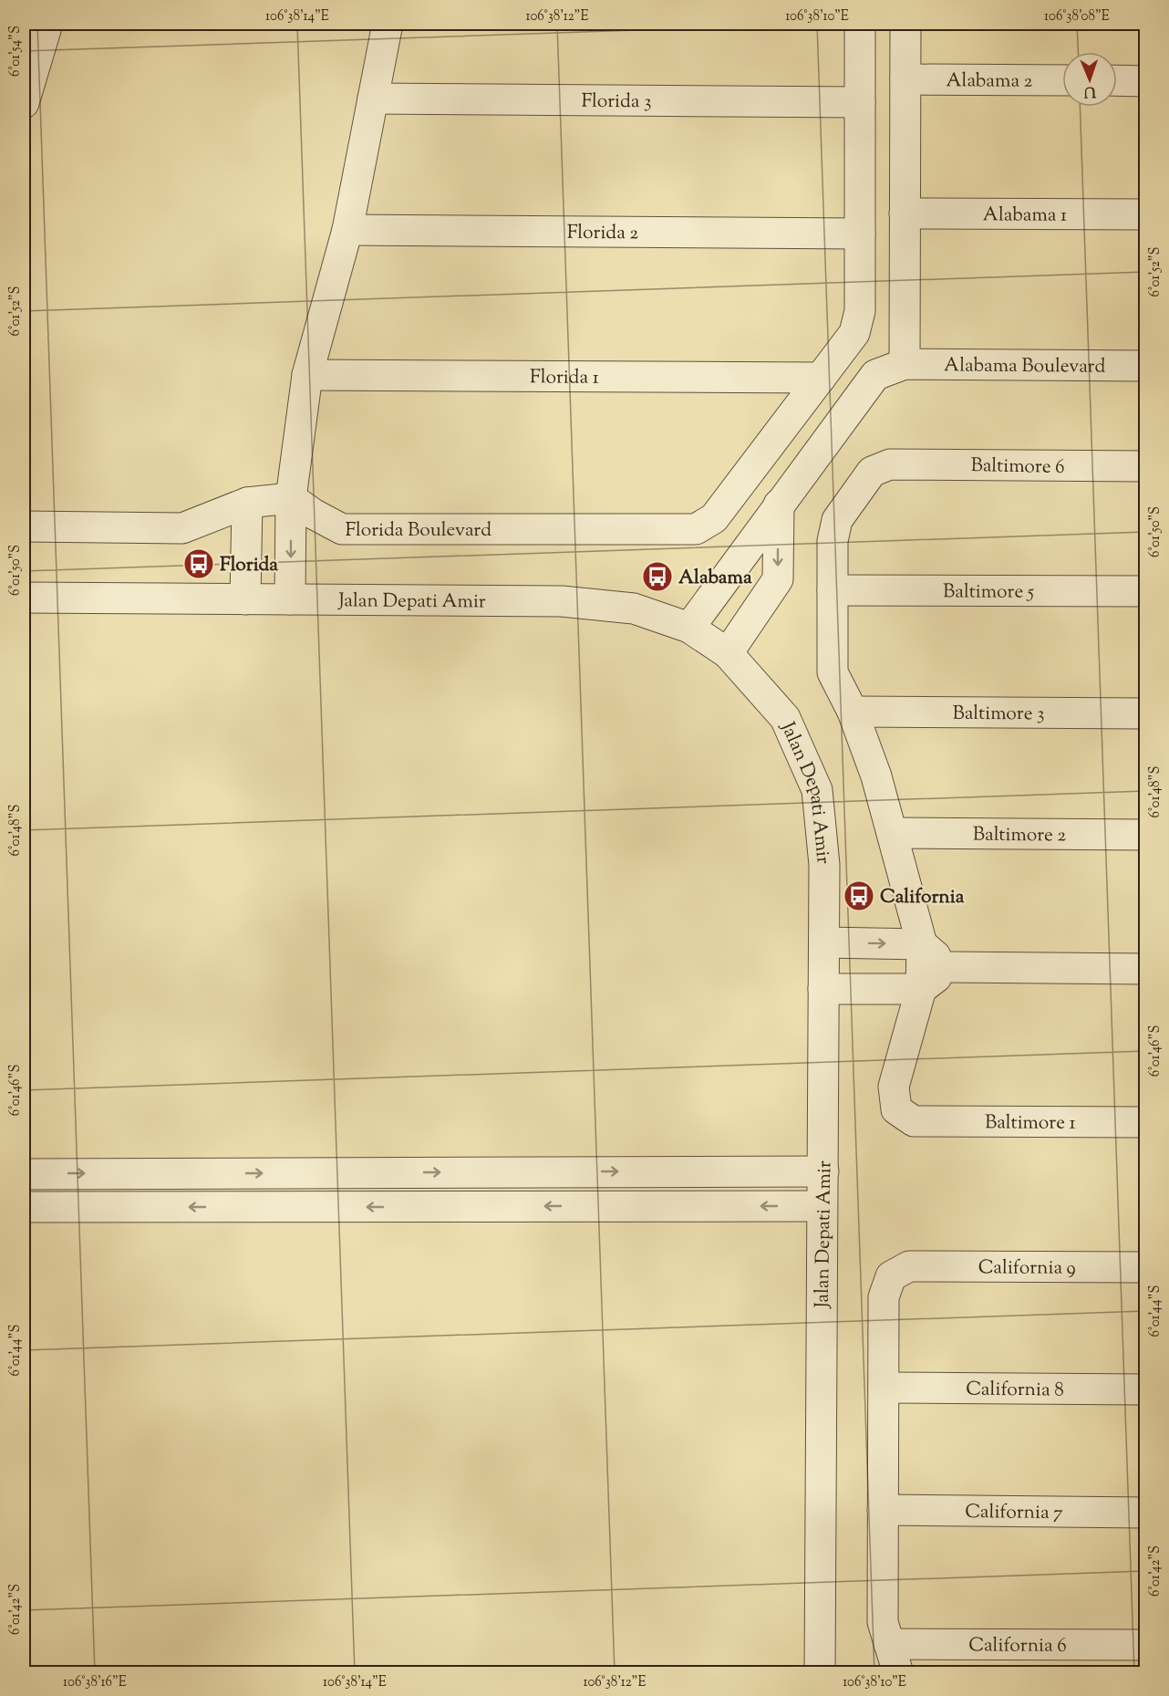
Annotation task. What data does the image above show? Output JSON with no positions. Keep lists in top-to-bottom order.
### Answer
{
  "streets": {
    "street": [
      "Alabama 2",
      "Florida 3",
      "Alabama 1",
      "Florida 2",
      "Alabama Boulevard",
      "Florida 1",
      "Baltimore 6",
      "Florida Boulevard",
      "Baltimore 5",
      "Jalan Depati Amir",
      "Baltimore 3",
      "Baltimore 2",
      "Baltimore 1",
      "California 9",
      "California 8",
      "California 7",
      "California 6"
    ]
  },
  "crossings": [
    ["Florida 1", "Florida Boulevard"],
    ["Baltimore 6", "Baltimore 5"],
    ["California 9", "California 8"]
  ],
  "places": {
    "bus stop": ["Florida", "Alabama", "California"]
  },
  "north": "bottom",
  "coordinates": [
    "106°38'14\"E",
    "106°38'12\"E",
    "106°38'10\"E",
    "106°38'08\"E",
    "6°01'54\"S",
    "6°01'52\"S",
    "6°01'50\"S",
    "6°01'48\"S",
    "6°01'46\"S",
    "6°01'44\"S",
    "6°01'42\"S",
    "106°38'16\"E"
  ]
}
